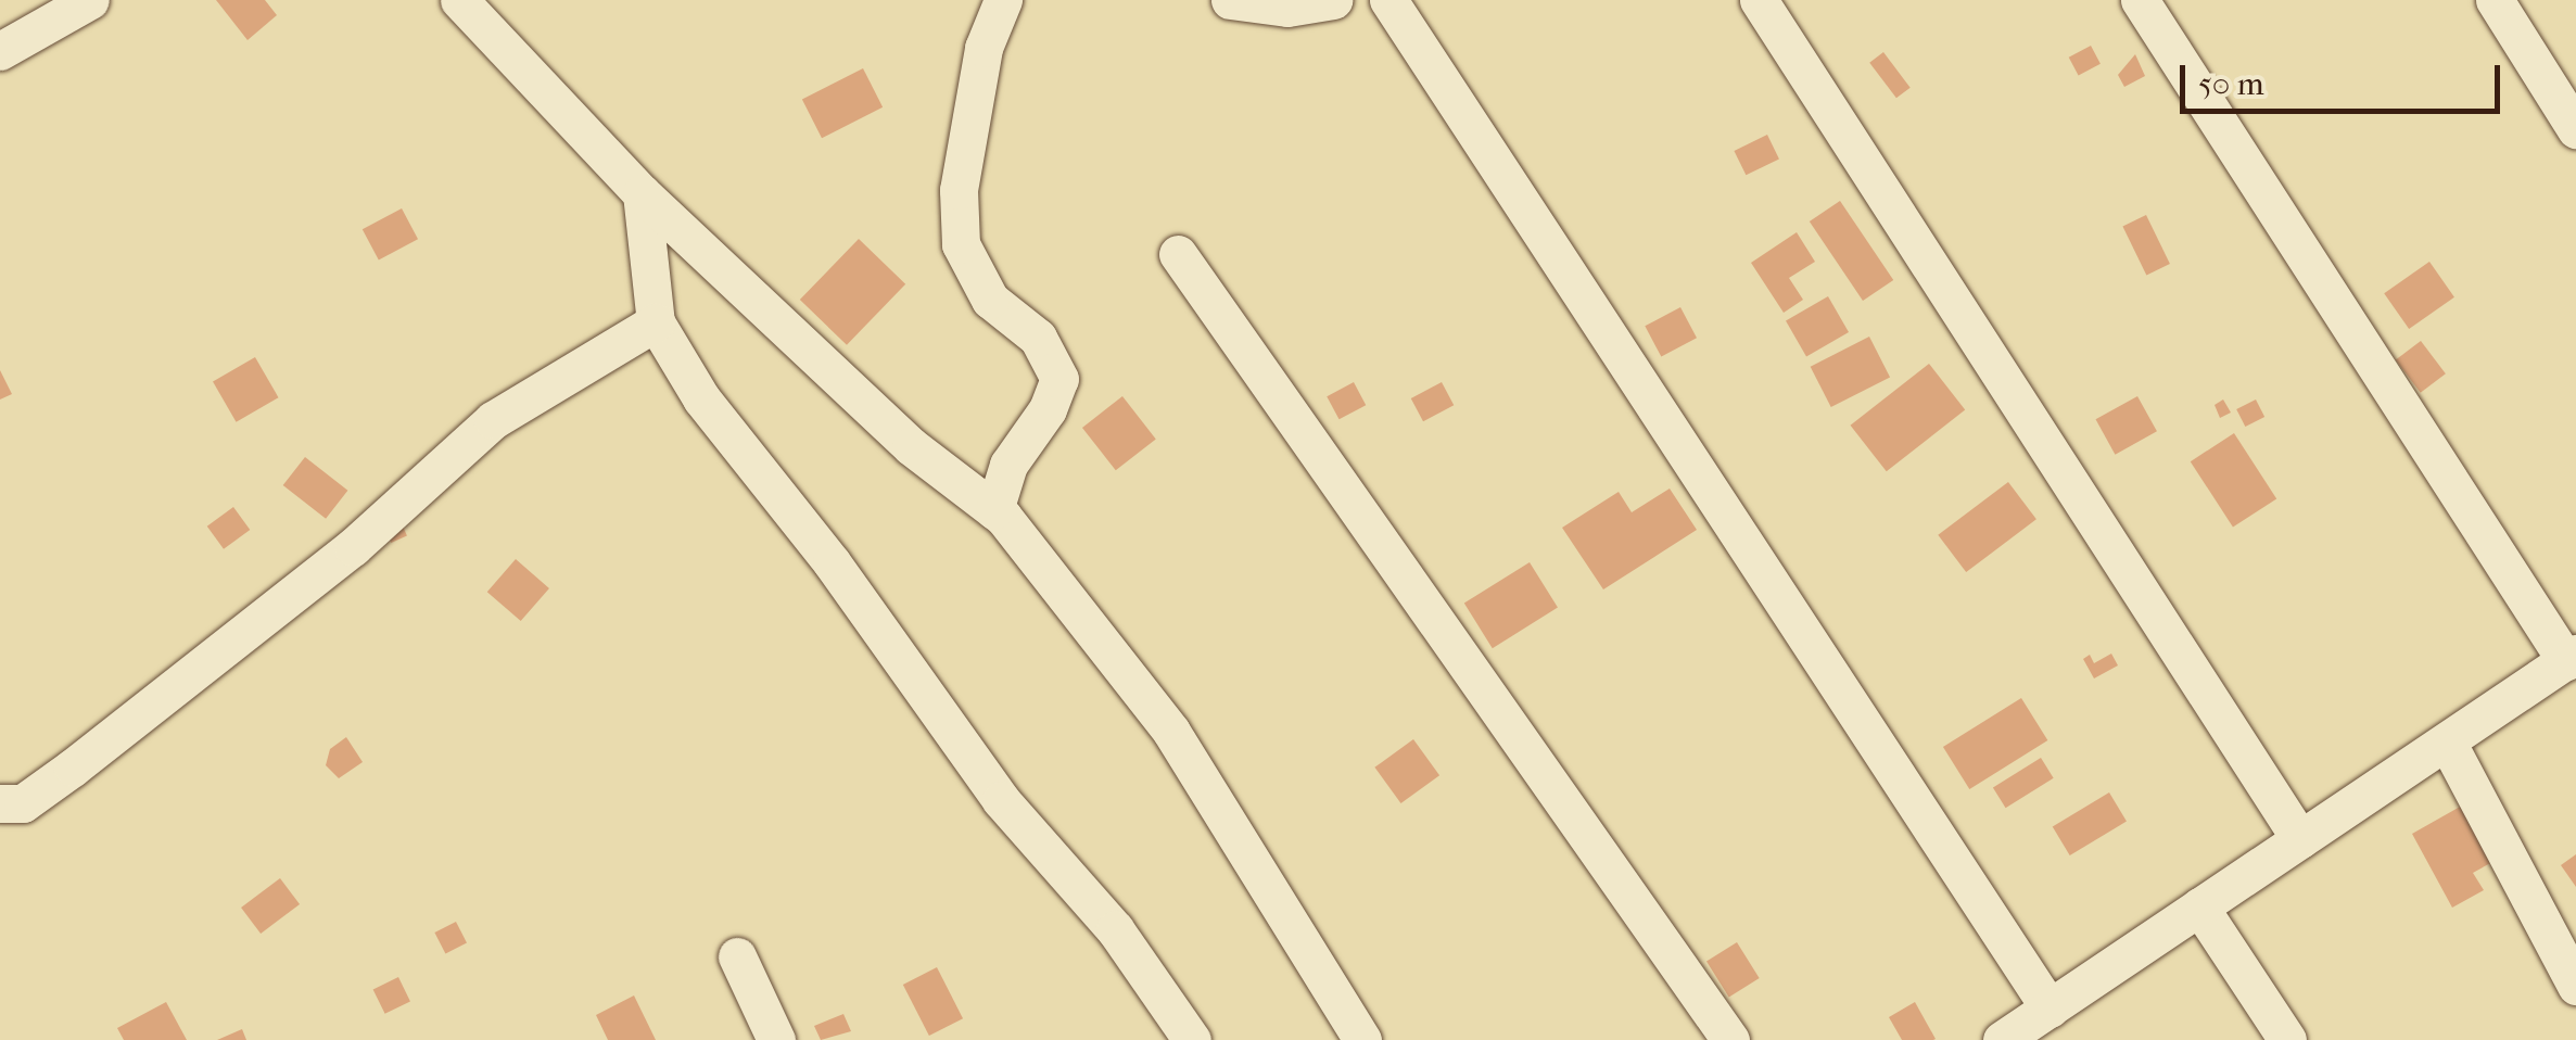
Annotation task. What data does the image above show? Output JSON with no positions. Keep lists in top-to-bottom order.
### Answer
{
  "scale_bar": "50 m"
}
